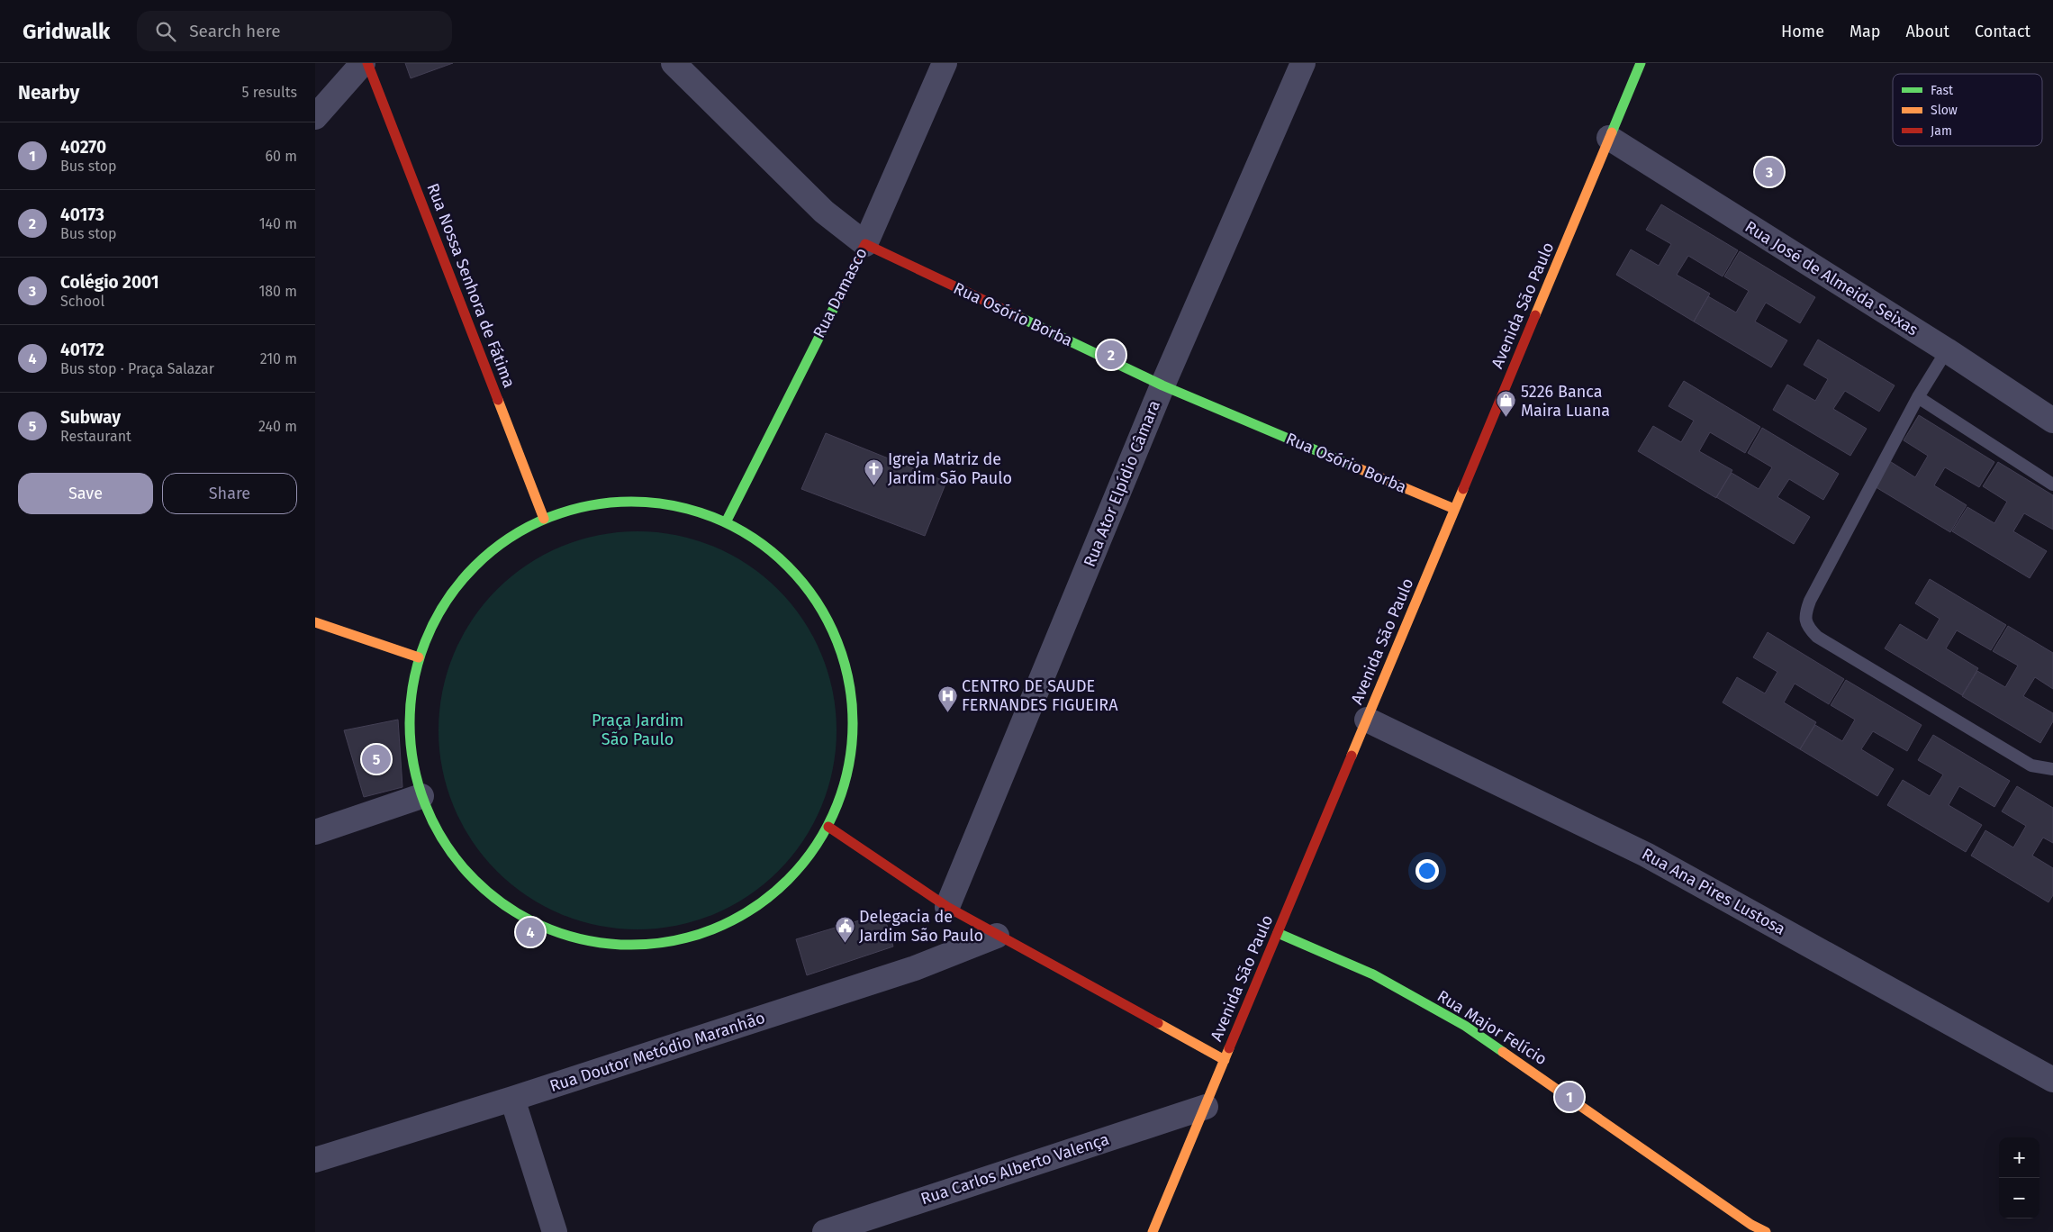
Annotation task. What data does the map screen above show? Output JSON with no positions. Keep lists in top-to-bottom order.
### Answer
{
  "streets": {
    "street": [
      "Rua José de Almeida Seixas",
      "Rua Nossa Senhora de Fátima",
      "Rua Damasco",
      "Avenida São Paulo",
      "Rua Osório Borba",
      "Rua Ator Elpídio Câmara",
      "Rua Ana Pires Lustosa",
      "Rua Major Felício",
      "Rua Doutor Metódio Maranhão",
      "Rua Carlos Alberto Valença"
    ]
  },
  "crossings": [
    ["Rua José de Almeida Seixas", "Avenida São Paulo"],
    ["Rua Damasco", "Rua Osório Borba"],
    ["Avenida São Paulo", "Rua Osório Borba"],
    ["Avenida São Paulo", "Rua Ana Pires Lustosa"],
    ["Avenida São Paulo", "Rua Major Felício"],
    ["Avenida São Paulo", "Rua Carlos Alberto Valença"],
    ["Rua Osório Borba", "Rua Ator Elpídio Câmara"]
  ],
  "parks": ["Praça Jardim São Paulo"],
  "places": {
    "shop": ["5226 Banca Maira Luana"],
    "church": ["Igreja Matriz de Jardim São Paulo"],
    "hospital": ["CENTRO DE SAUDE FERNANDES FIGUEIRA"],
    "public building": ["Delegacia de Jardim São Paulo"]
  },
  "legend": ["Fast", "Slow", "Jam"],
  "page": {
    "header": "Gridwalk",
    "search": "Search here",
    "nav": [
      "Home",
      "Map",
      "About",
      "Contact"
    ],
    "heading": ["Nearby", "5 results"],
    "list": [
      {
        "mark": "1",
        "name": "40270",
        "note": "Bus stop",
        "value": "60 m"
      },
      {
        "mark": "2",
        "name": "40173",
        "note": "Bus stop",
        "value": "140 m"
      },
      {
        "mark": "3",
        "name": "Colégio 2001",
        "note": "School",
        "value": "180 m"
      },
      {
        "mark": "4",
        "name": "40172",
        "note": "Bus stop · Praça Salazar",
        "value": "210 m"
      },
      {
        "mark": "5",
        "name": "Subway",
        "note": "Restaurant",
        "value": "240 m"
      }
    ],
    "pins": [
      "3",
      "2",
      "5",
      "4",
      "1"
    ],
    "buttons": ["Save", "Share"],
    "map_buttons": ["+", "−"]
  }
}
